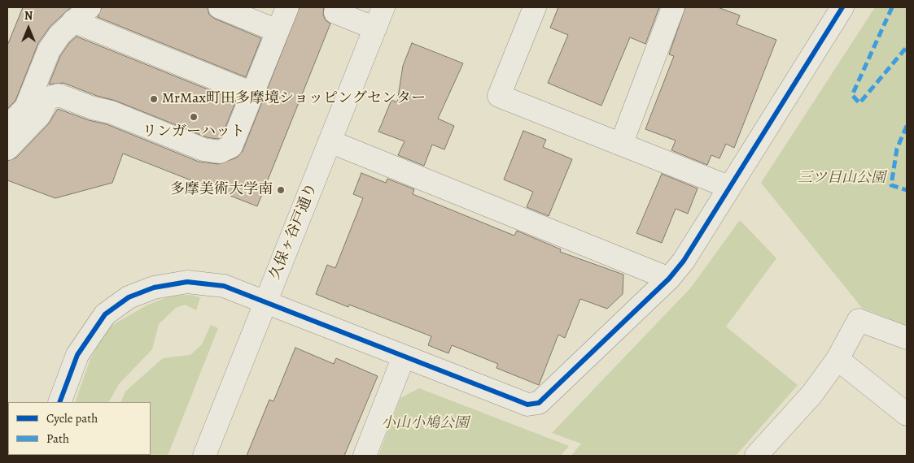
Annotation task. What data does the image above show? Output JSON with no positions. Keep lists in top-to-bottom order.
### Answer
{
  "streets": {
    "street": ["久保ヶ谷戸通り"]
  },
  "parks": ["三ツ目山公園", "小山小鳩公園"],
  "places": ["MrMax町田多摩境ショッピングセンター", "リンガーハット", "多摩美術大学南"],
  "legend": ["Cycle path", "Path"],
  "north": "top"
}
